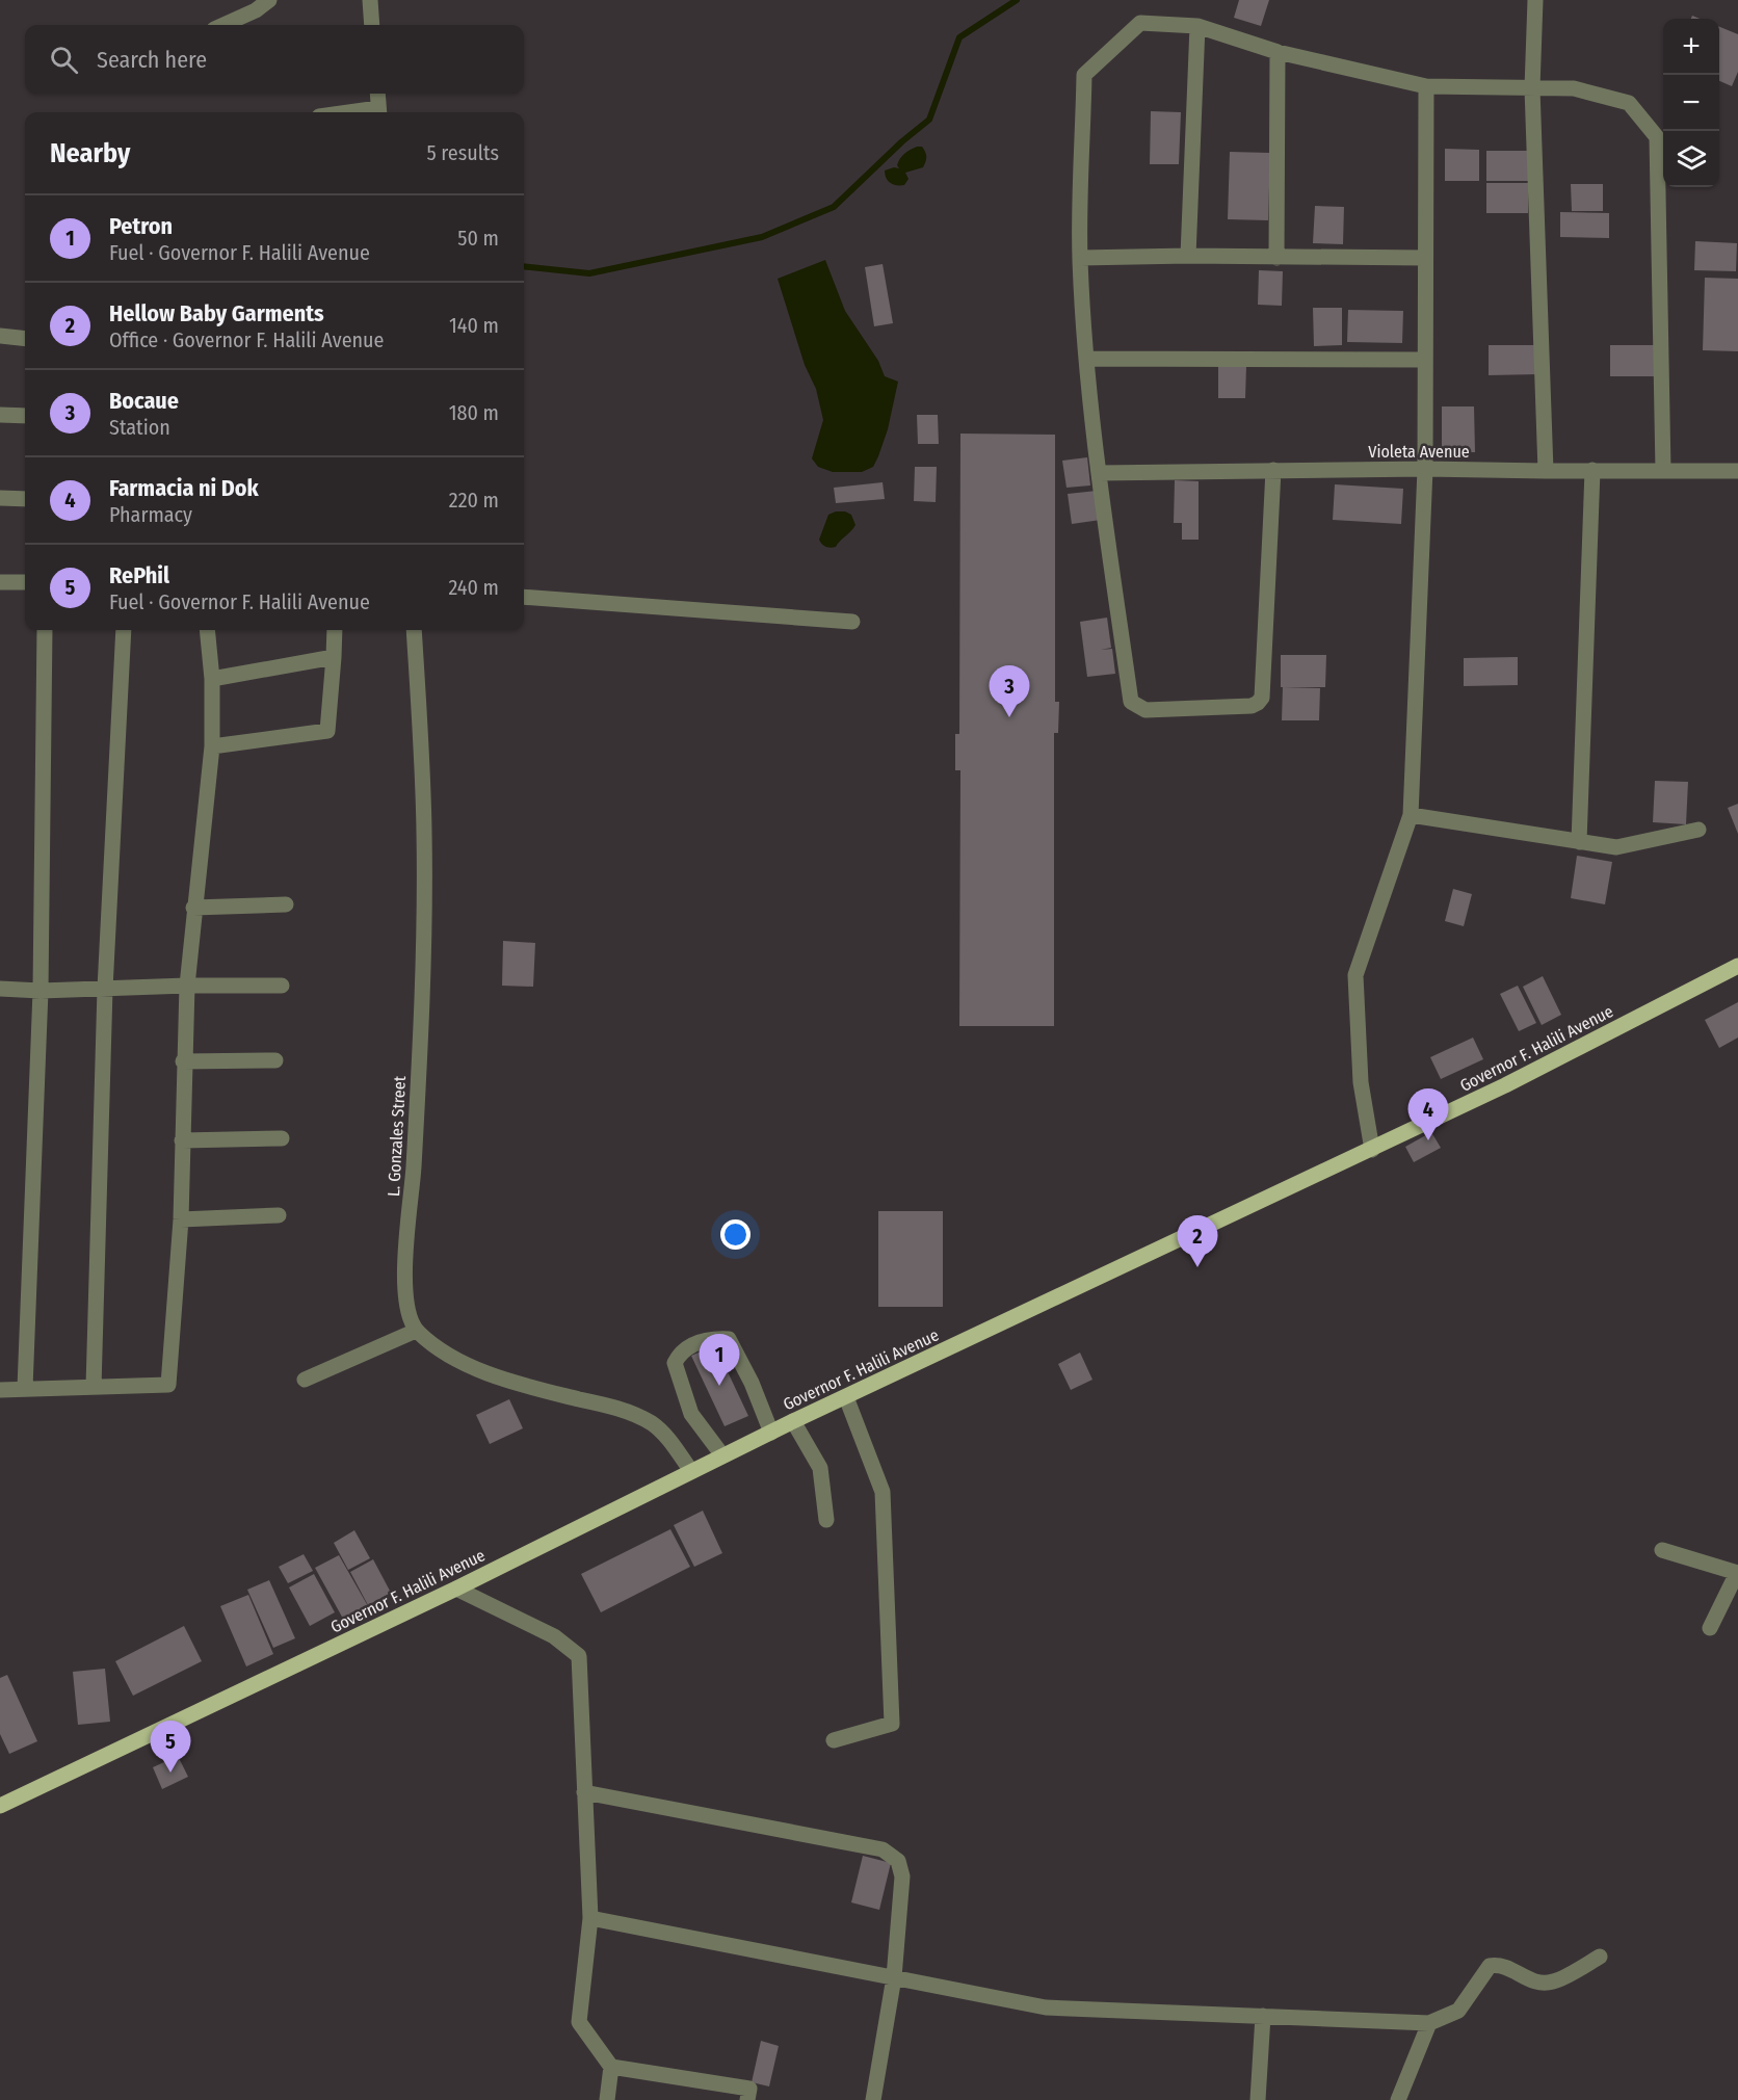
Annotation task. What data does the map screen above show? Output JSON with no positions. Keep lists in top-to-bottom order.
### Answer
{
  "streets": {
    "main road": ["Governor F. Halili Avenue"],
    "street": ["Violeta Avenue", "L. Gonzales Street"]
  },
  "page": {
    "map_buttons": ["+", "−"],
    "search": "Search here",
    "heading": ["Nearby", "5 results"],
    "list": [
      {
        "mark": "1",
        "name": "Petron",
        "note": "Fuel · Governor F. Halili Avenue",
        "value": "50 m"
      },
      {
        "mark": "2",
        "name": "Hellow Baby Garments",
        "note": "Office · Governor F. Halili Avenue",
        "value": "140 m"
      },
      {
        "mark": "3",
        "name": "Bocaue",
        "note": "Station",
        "value": "180 m"
      },
      {
        "mark": "4",
        "name": "Farmacia ni Dok",
        "note": "Pharmacy",
        "value": "220 m"
      },
      {
        "mark": "5",
        "name": "RePhil",
        "note": "Fuel · Governor F. Halili Avenue",
        "value": "240 m"
      }
    ],
    "pins": [
      "3",
      "4",
      "2",
      "1",
      "5"
    ]
  }
}
